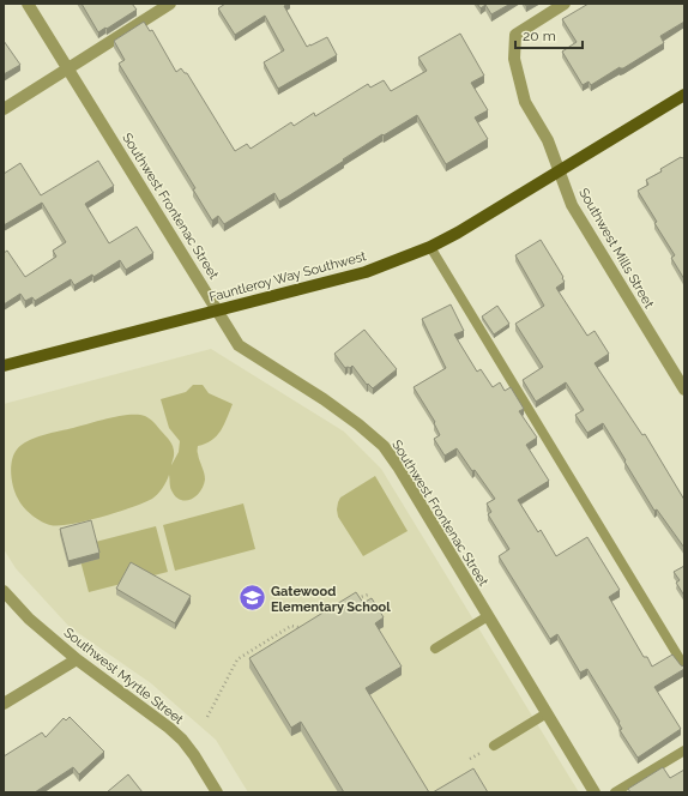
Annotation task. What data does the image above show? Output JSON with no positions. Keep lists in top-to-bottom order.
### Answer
{
  "streets": {
    "main road": ["Fauntleroy Way Southwest"],
    "street": ["Southwest Frontenac Street", "Southwest Mills Street", "Southwest Myrtle Street"]
  },
  "crossings": [
    ["Southwest Frontenac Street", "Fauntleroy Way Southwest"],
    ["Southwest Mills Street", "Fauntleroy Way Southwest"]
  ],
  "places": {
    "school or university": ["Gatewood Elementary School"]
  },
  "scale_bar": "20 m"
}
